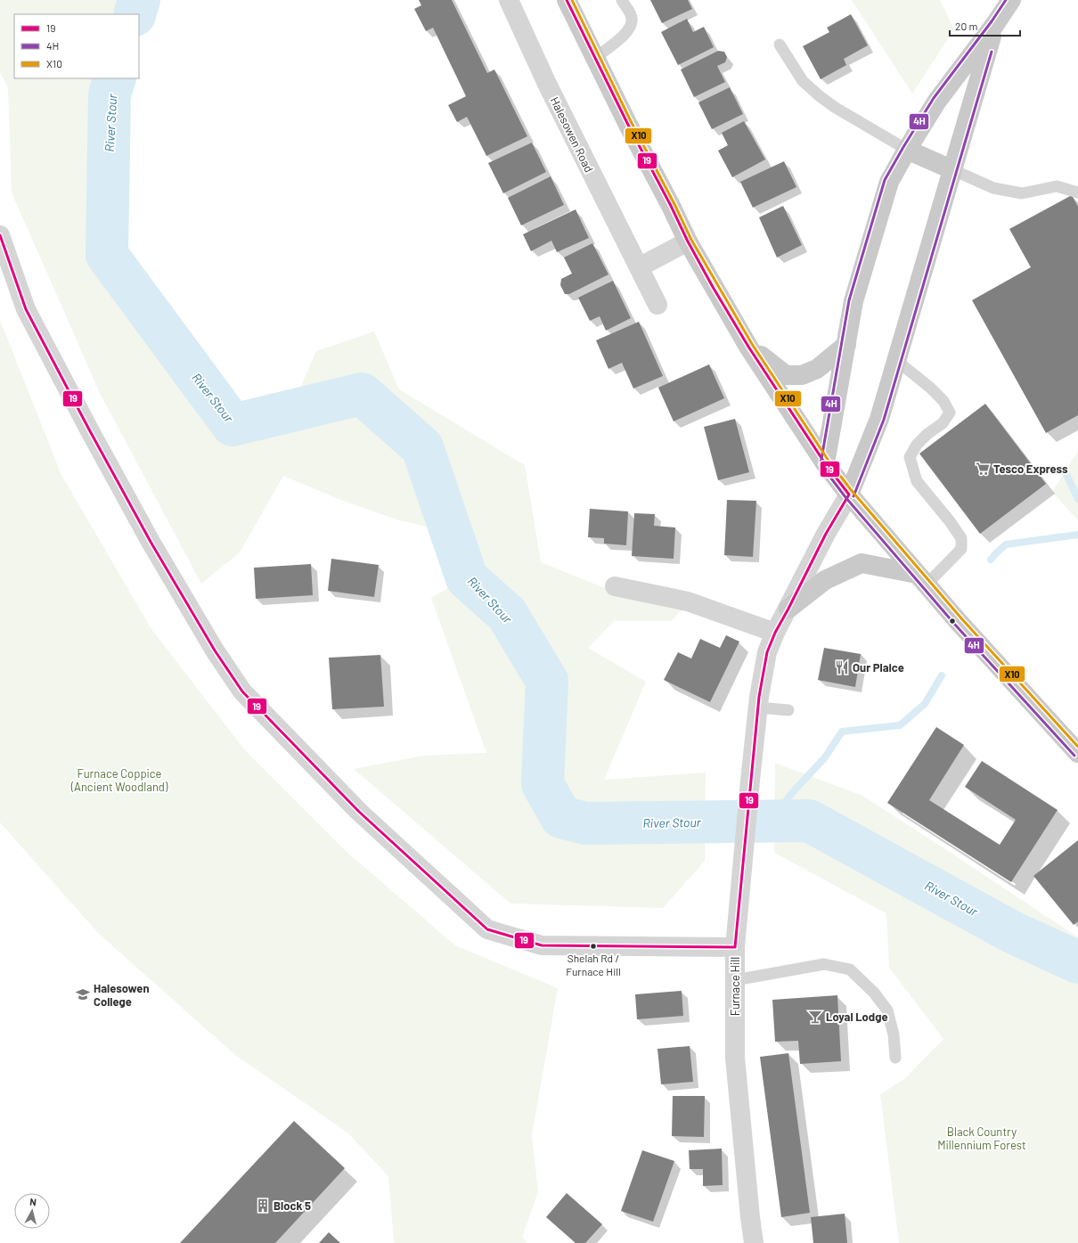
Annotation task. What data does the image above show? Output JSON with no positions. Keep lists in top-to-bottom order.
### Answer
{
  "streets": {
    "street": ["Halesowen Road", "Furnace Hill"]
  },
  "water": ["River Stour"],
  "parks": ["Furnace Coppice (Ancient Woodland)", "Black Country Millennium Forest"],
  "places": {
    "supermarket": ["Tesco Express"],
    "restaurant": ["Our Plaice"],
    "other": ["Shelah Rd / Furnace Hill"],
    "school or university": ["Halesowen College"],
    "bar": ["Loyal Lodge"],
    "building": ["Block 5"]
  },
  "lines": ["transit line 19", "transit line 4H", "transit line X10"],
  "legend": ["19", "4H", "X10"],
  "scale_bar": "20 m",
  "north": "top"
}
